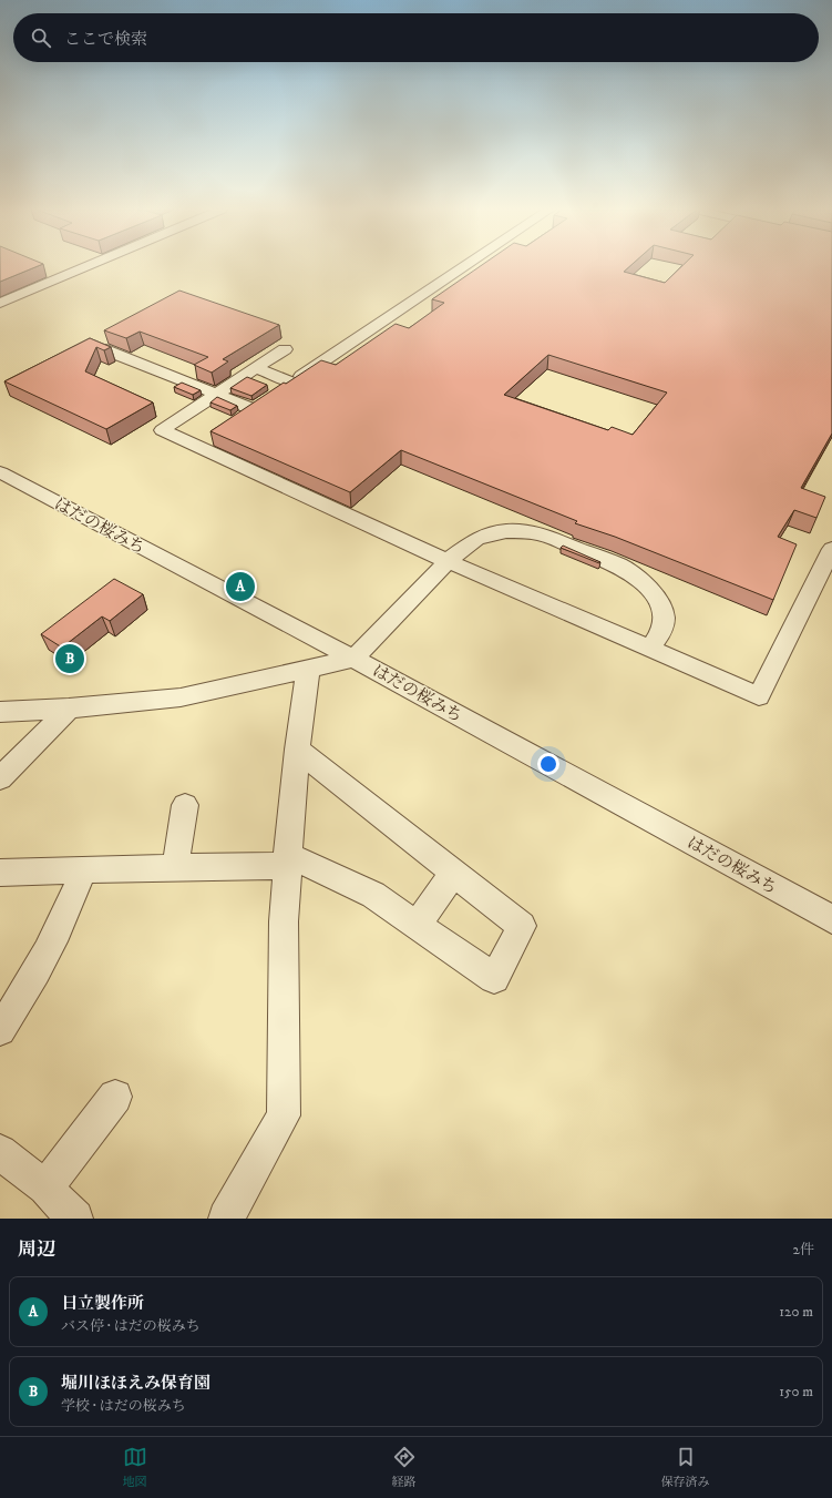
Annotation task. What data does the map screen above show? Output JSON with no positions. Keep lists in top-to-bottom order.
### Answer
{
  "streets": {
    "street": ["はだの桜みち"]
  },
  "page": {
    "search": "ここで検索",
    "pins": ["A", "B"],
    "heading": ["周辺", "2件"],
    "list": [
      {
        "mark": "A",
        "name": "日立製作所",
        "note": "バス停 · はだの桜みち",
        "value": "120 m"
      },
      {
        "mark": "B",
        "name": "堀川ほほえみ保育園",
        "note": "学校 · はだの桜みち",
        "value": "150 m"
      }
    ],
    "nav": ["地図", "経路", "保存済み"]
  }
}
